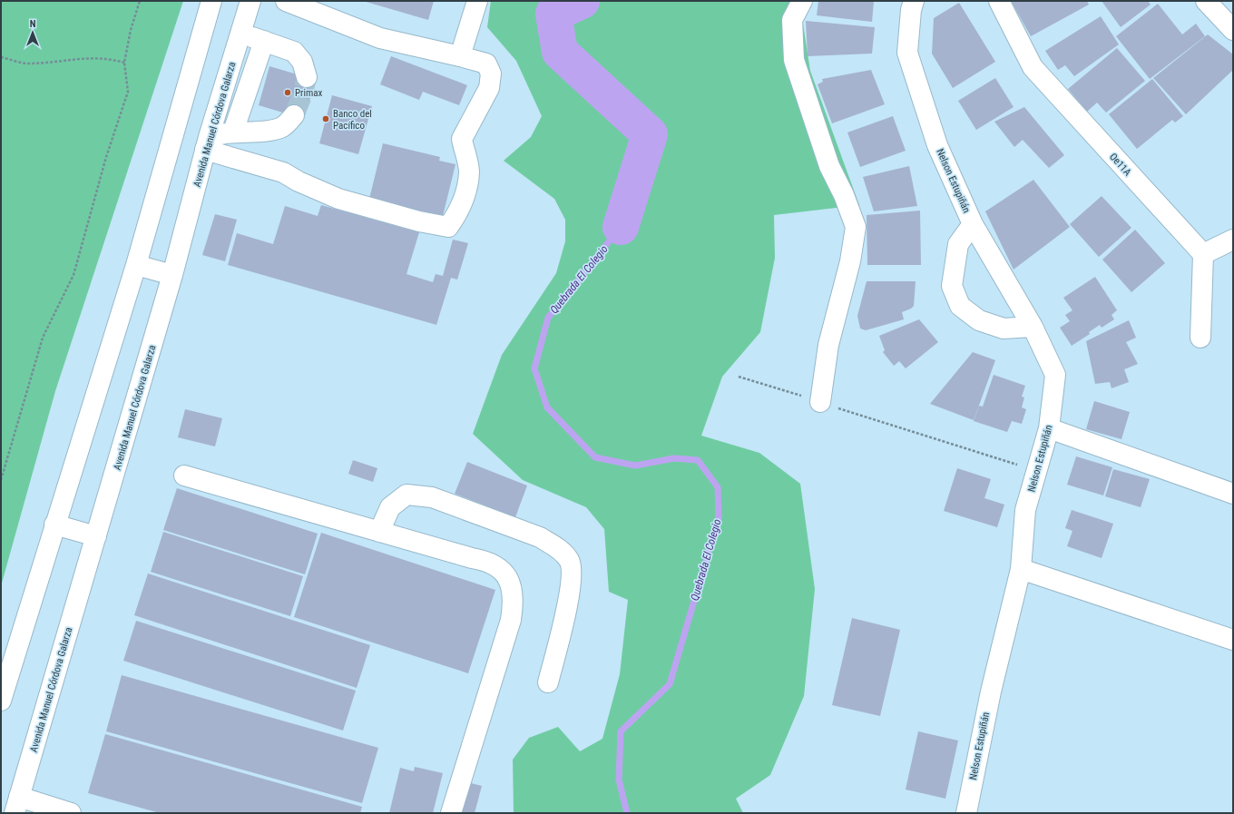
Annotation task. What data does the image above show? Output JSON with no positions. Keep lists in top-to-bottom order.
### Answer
{
  "streets": {
    "street": ["Avenida Manuel Córdova Galarza", "Oe11A", "Nelson Estupiñán"]
  },
  "water": ["Quebrada El Colegio"],
  "places": ["Primax", "Banco del Pacífico"],
  "north": "top"
}
